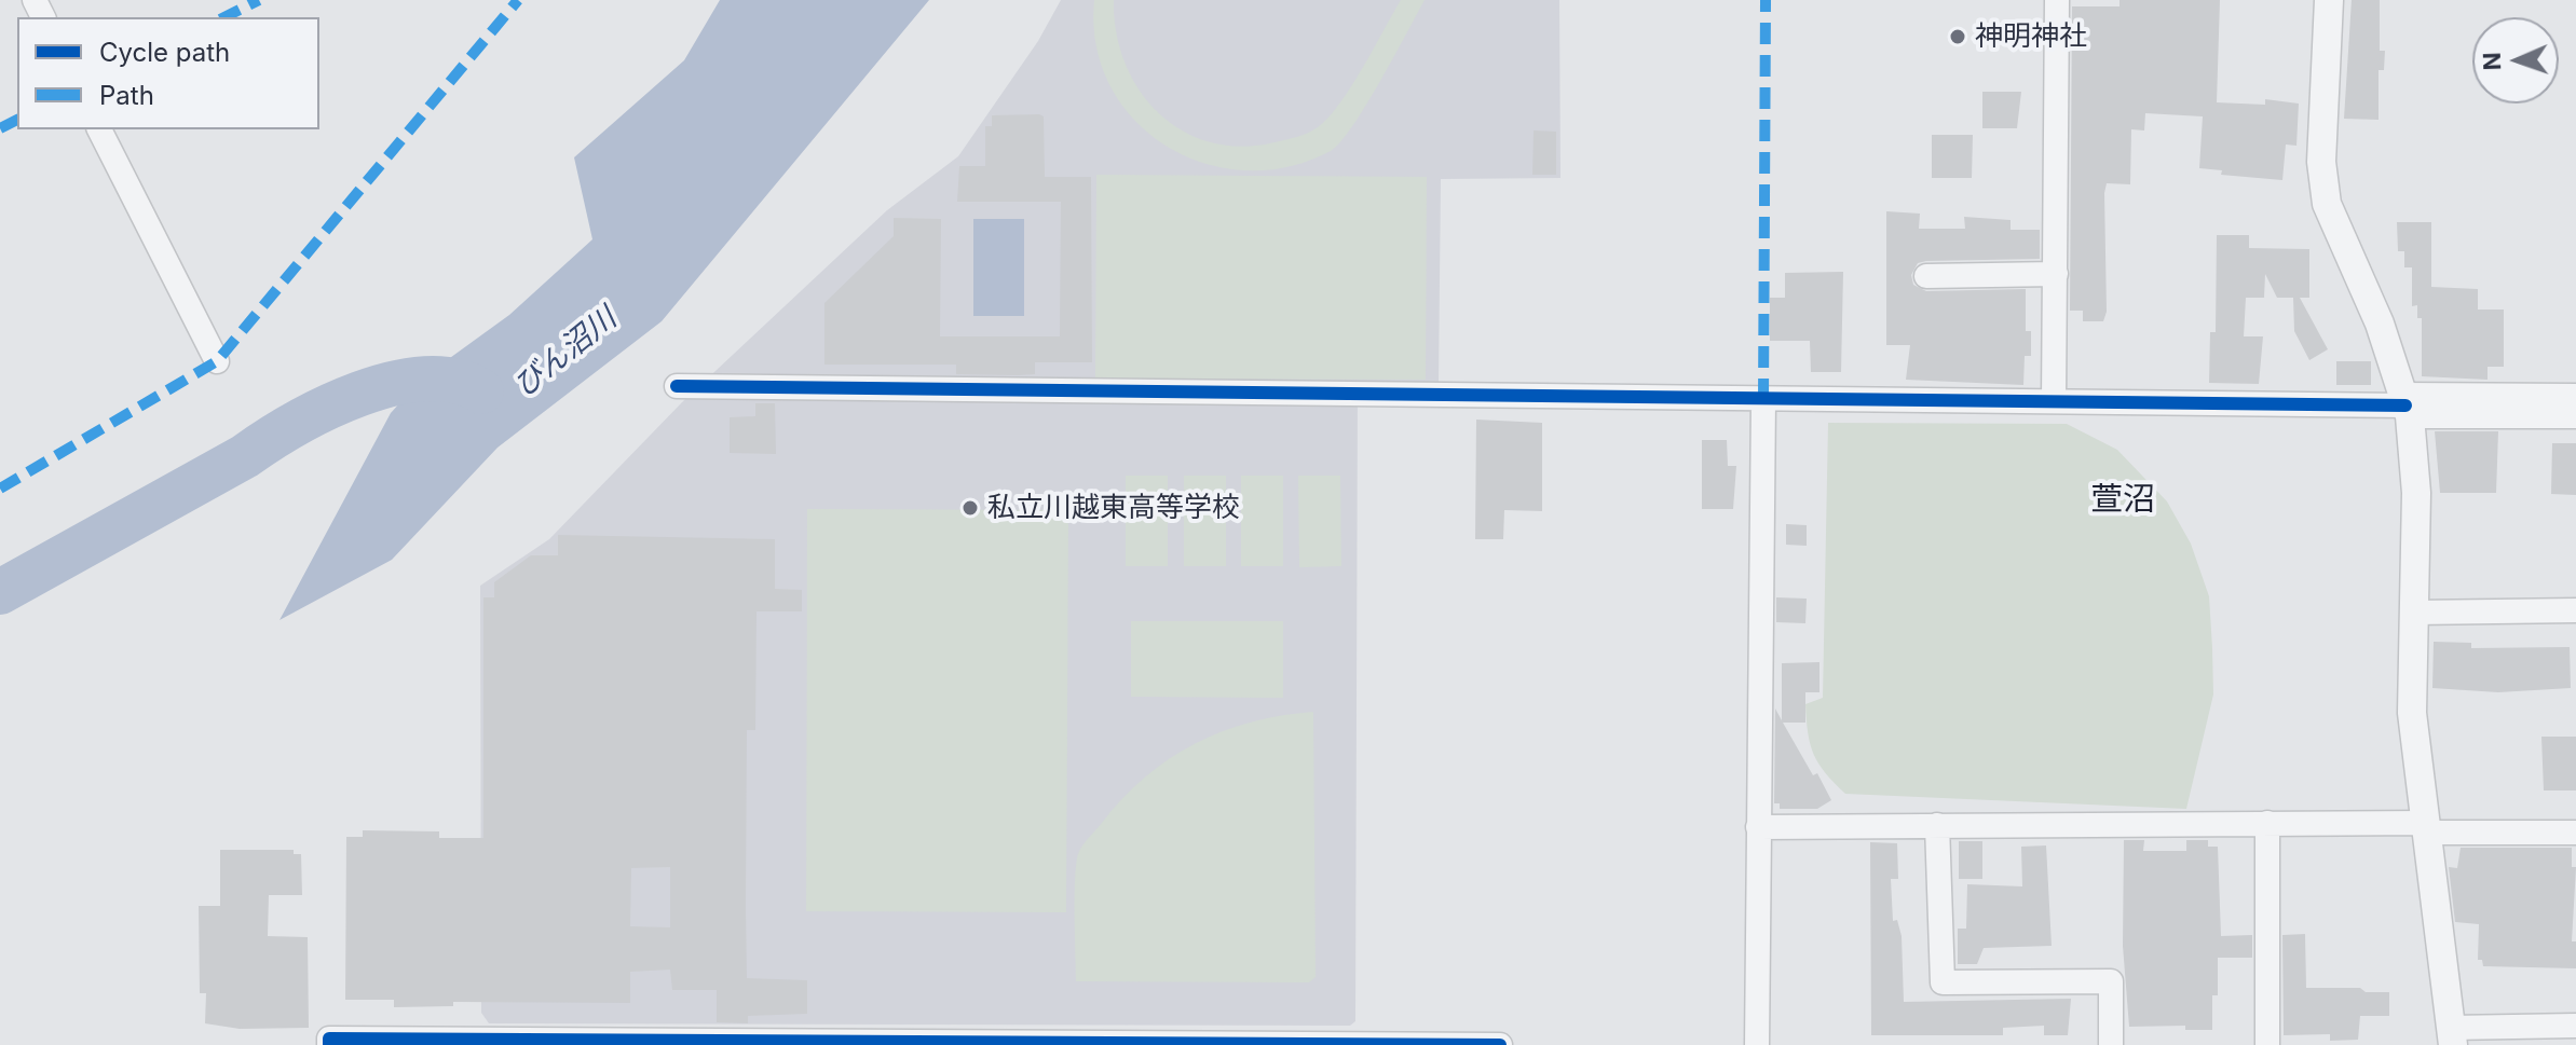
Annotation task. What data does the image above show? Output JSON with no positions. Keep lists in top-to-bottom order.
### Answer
{
  "districts": ["萱沼"],
  "water": ["びん沼川"],
  "places": ["神明神社", "私立川越東高等学校"],
  "legend": ["Cycle path", "Path"],
  "north": "left"
}
